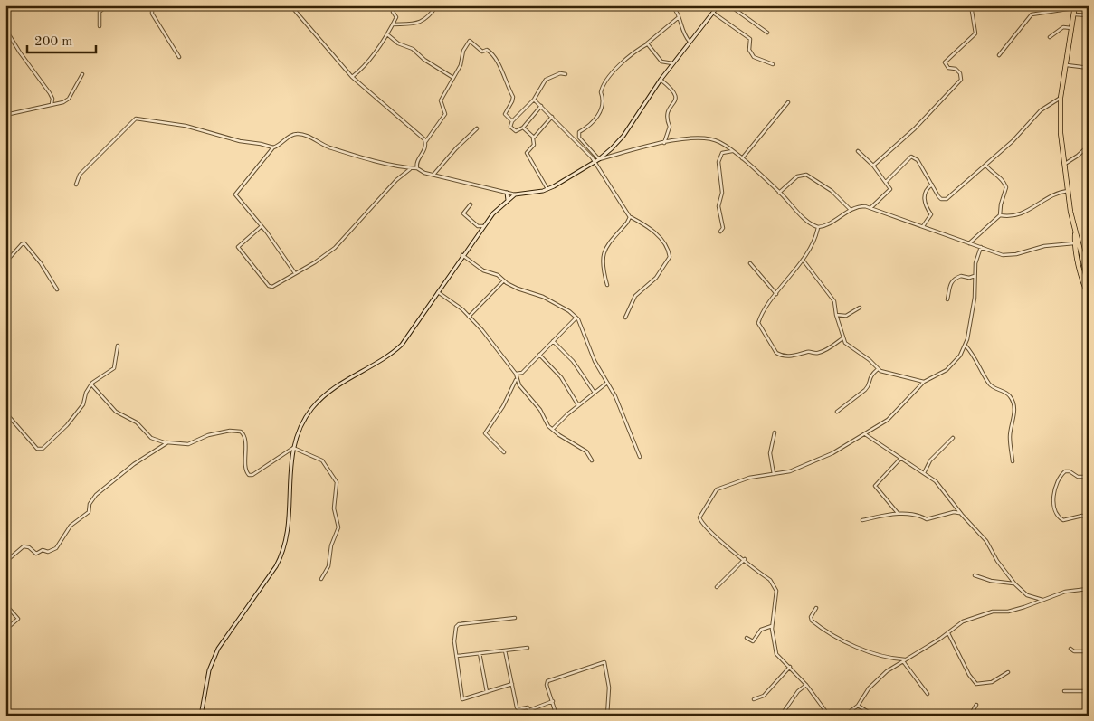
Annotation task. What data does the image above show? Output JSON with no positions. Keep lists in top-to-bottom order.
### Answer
{
  "scale_bar": "200 m"
}
